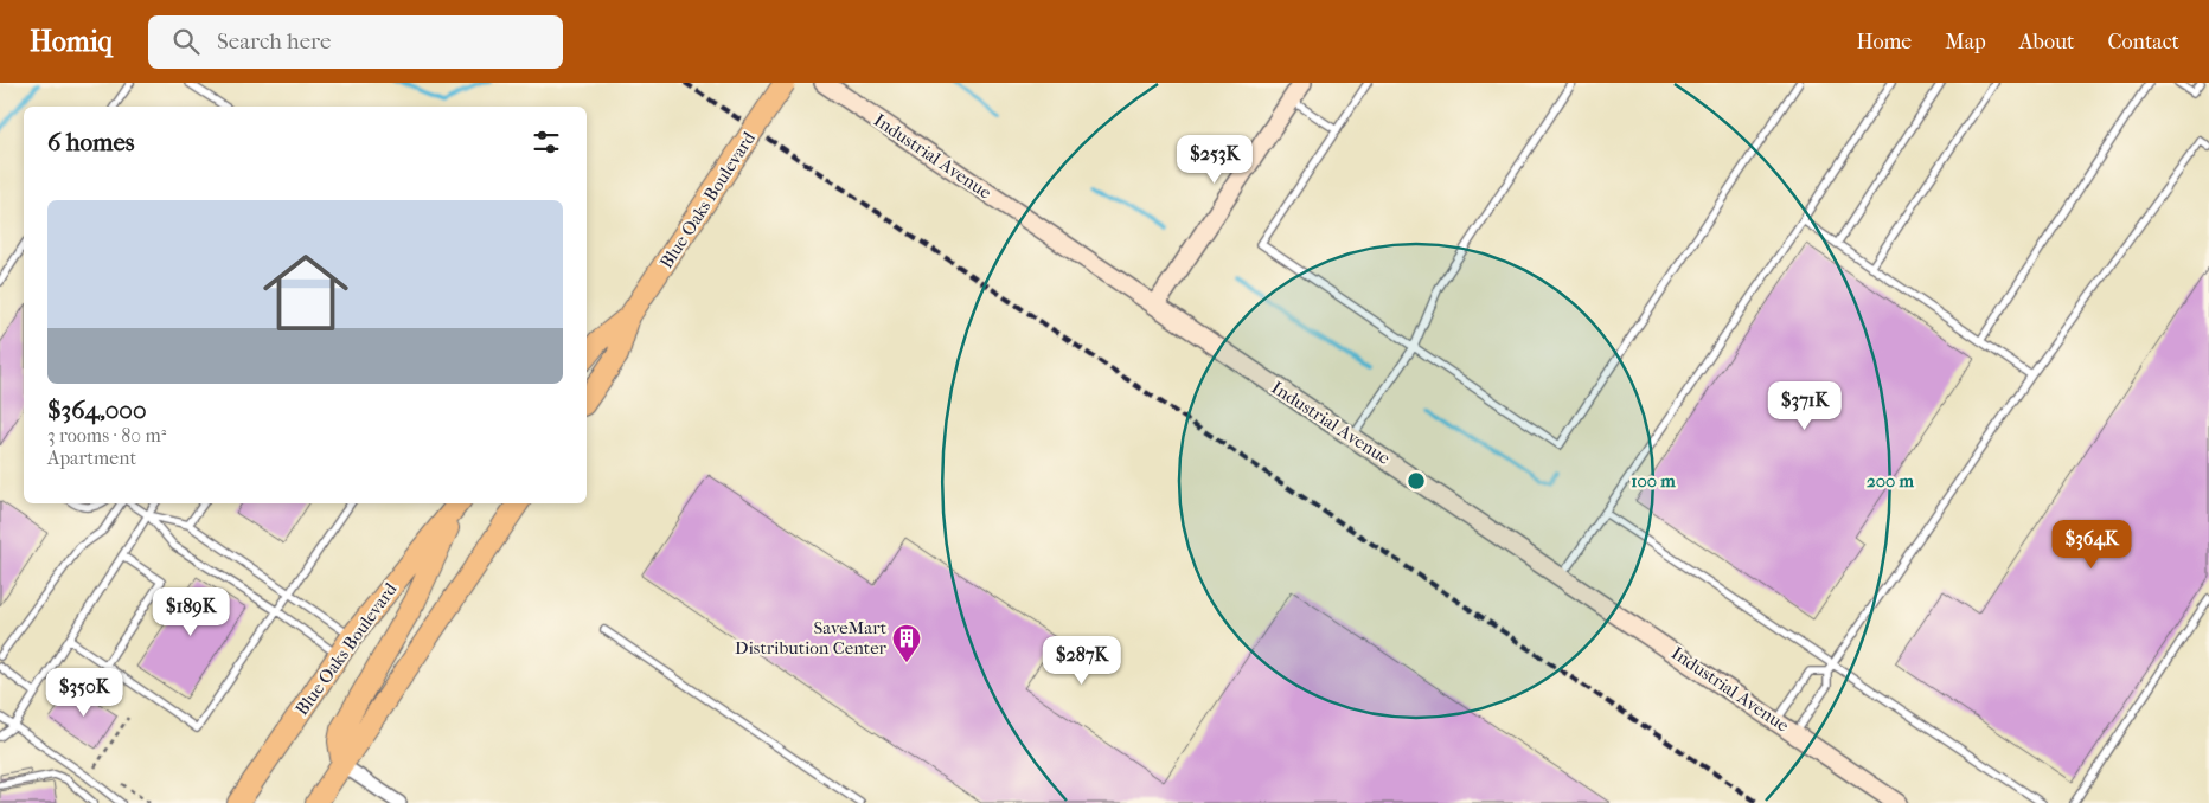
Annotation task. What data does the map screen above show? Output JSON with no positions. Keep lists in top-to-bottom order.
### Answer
{
  "streets": {
    "main road": ["Blue Oaks Boulevard"],
    "street": ["Industrial Avenue"]
  },
  "places": {
    "building": ["SaveMart Distribution Center"]
  },
  "page": {
    "header": "Homiq",
    "search": "Search here",
    "nav": [
      "Home",
      "Map",
      "About",
      "Contact"
    ],
    "heading": "6 homes",
    "price": [
      "$253K",
      "$371K",
      "$364K",
      "$189K",
      "$287K",
      "$350K"
    ],
    "list": [
      {
        "name": "$364,000",
        "note": "3 rooms · 80 m² · Apartment"
      }
    ]
  },
  "rings": ["100 m", "200 m"]
}
